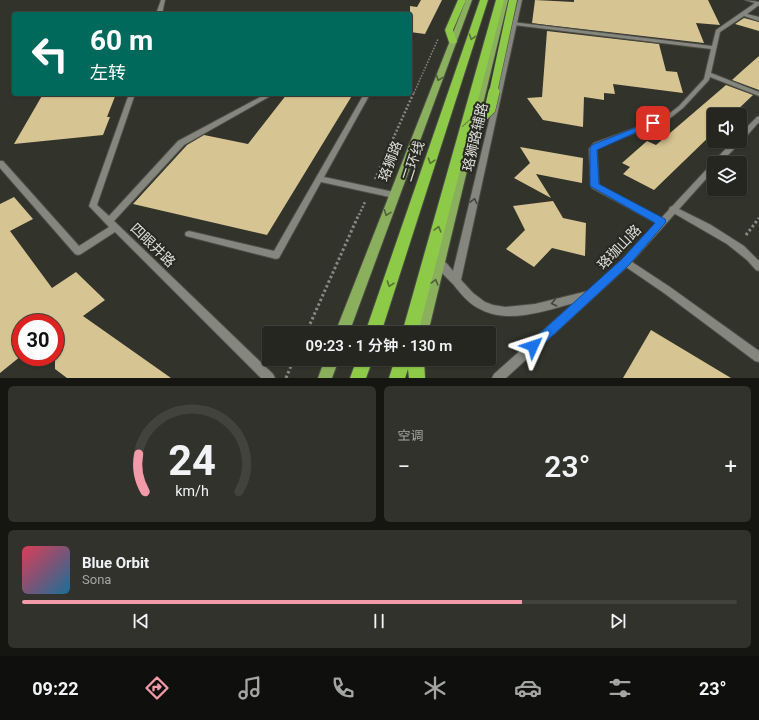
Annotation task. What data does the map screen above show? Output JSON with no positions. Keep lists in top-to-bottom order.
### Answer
{
  "streets": {
    "highway": ["二环线"],
    "main road": ["珞狮路"],
    "street": ["珞狮路辅路", "四眼井路", "珞珈山路"]
  },
  "crossings": [
    ["珞狮路辅路", "珞珈山路"]
  ],
  "one_way": ["珞狮路辅路"],
  "page": {
    "turn": ["60 m", "左转"],
    "limit": "30",
    "trip": "09:23 · 1 分钟 · 130 m",
    "tile": "空调",
    "heat": ["−", "23°", "+"],
    "song": ["Blue Orbit", "Sona"],
    "tabs": ["09:22", "23°"],
    "gauge": ["24", "km/h"]
  }
}
